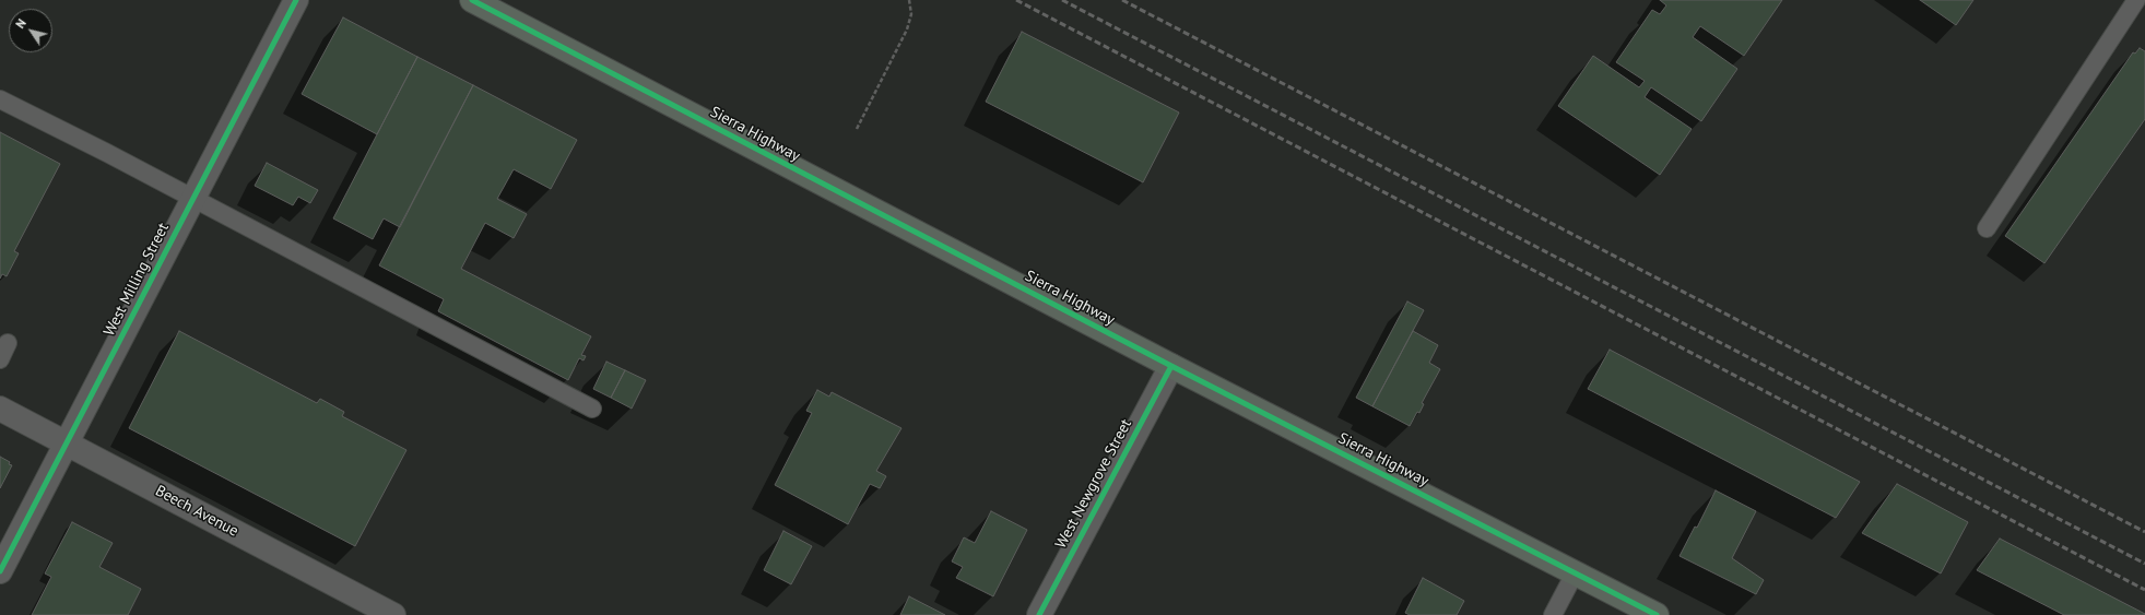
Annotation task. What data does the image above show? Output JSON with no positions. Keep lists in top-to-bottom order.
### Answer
{
  "streets": {
    "main road": ["Sierra Highway"],
    "street": ["West Milling Street", "West Newgrove Street", "Beech Avenue"]
  },
  "crossings": [
    ["Sierra Highway", "West Newgrove Street"],
    ["West Milling Street", "Beech Avenue"]
  ],
  "north": "top left"
}
